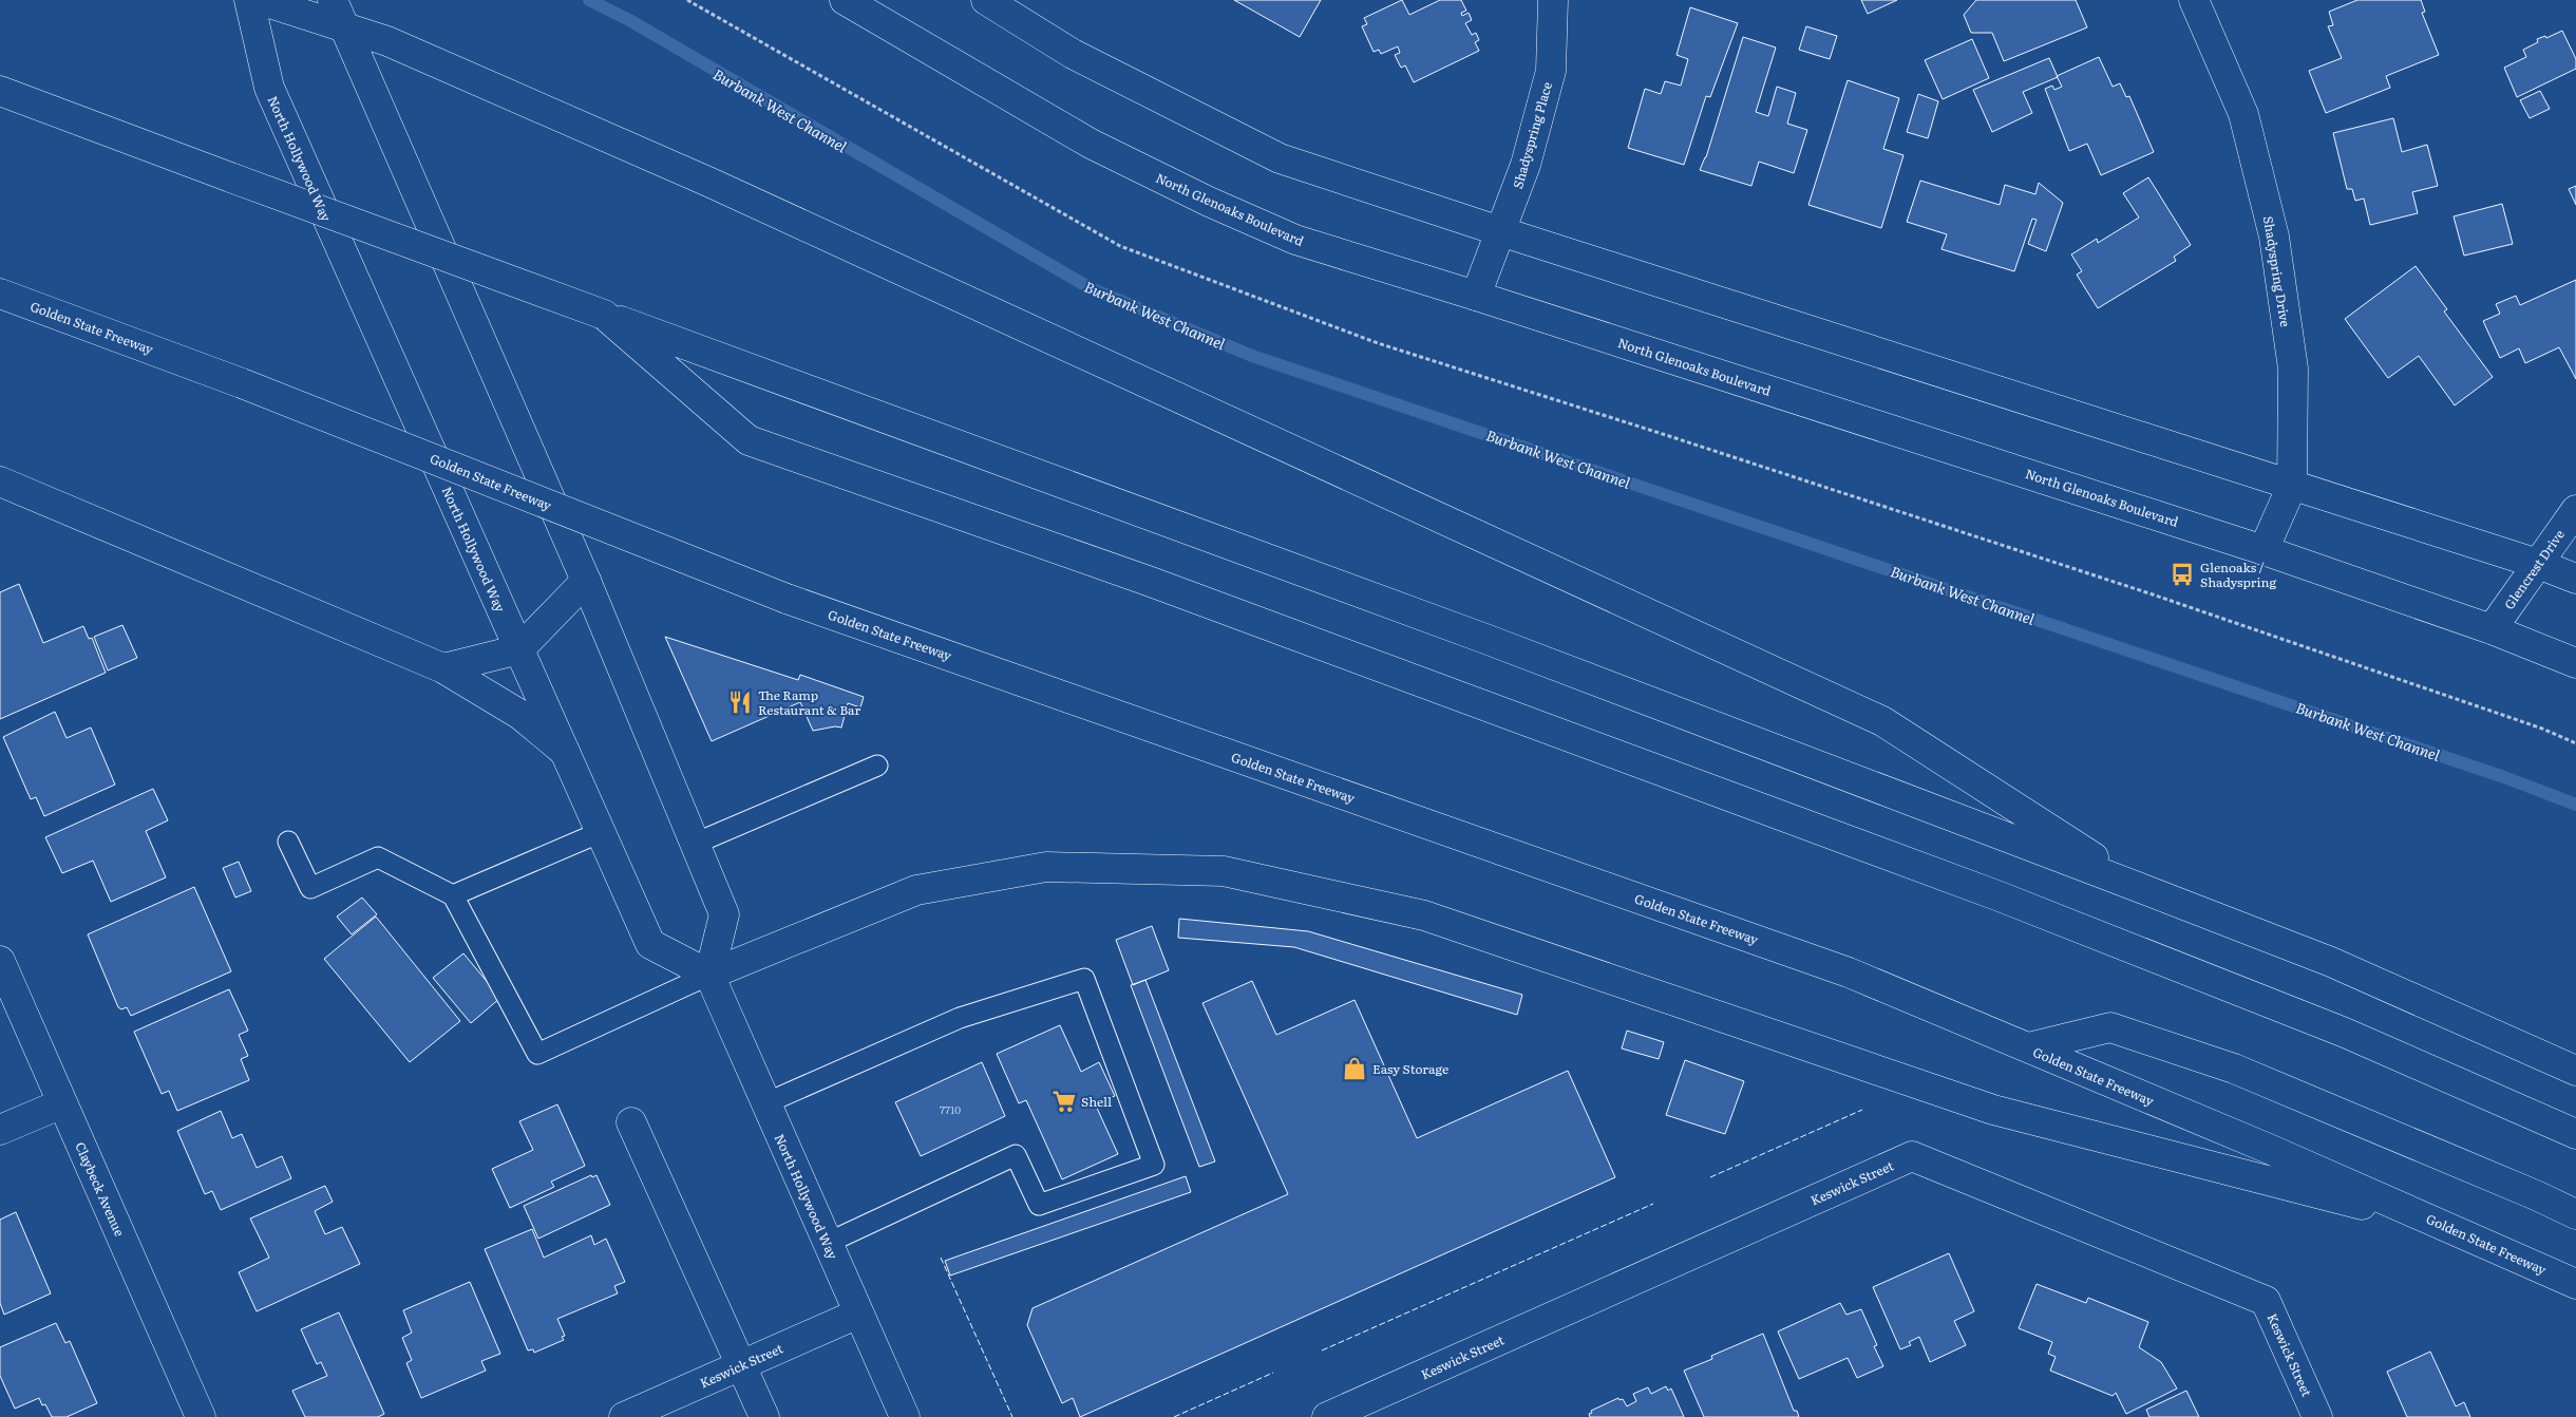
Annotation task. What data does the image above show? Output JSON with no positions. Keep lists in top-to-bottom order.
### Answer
{
  "streets": {
    "main road": [
      "Shadyspring Place",
      "North Hollywood Way",
      "North Glenoaks Boulevard",
      "Shadyspring Drive",
      "Golden State Freeway",
      "Glencrest Drive",
      "Keswick Street",
      "Claybeck Avenue"
    ]
  },
  "crossings": [
    ["Shadyspring Place", "North Glenoaks Boulevard"],
    ["North Hollywood Way", "Keswick Street"],
    ["North Glenoaks Boulevard", "Shadyspring Drive"],
    ["North Glenoaks Boulevard", "Glencrest Drive"]
  ],
  "water": ["Burbank West Channel"],
  "places": {
    "bus stop": ["Glenoaks / Shadyspring"],
    "restaurant": ["The Ramp Restaurant & Bar"],
    "shop": ["Easy Storage"],
    "supermarket": ["Shell"]
  },
  "house_numbers": ["7710"]
}
